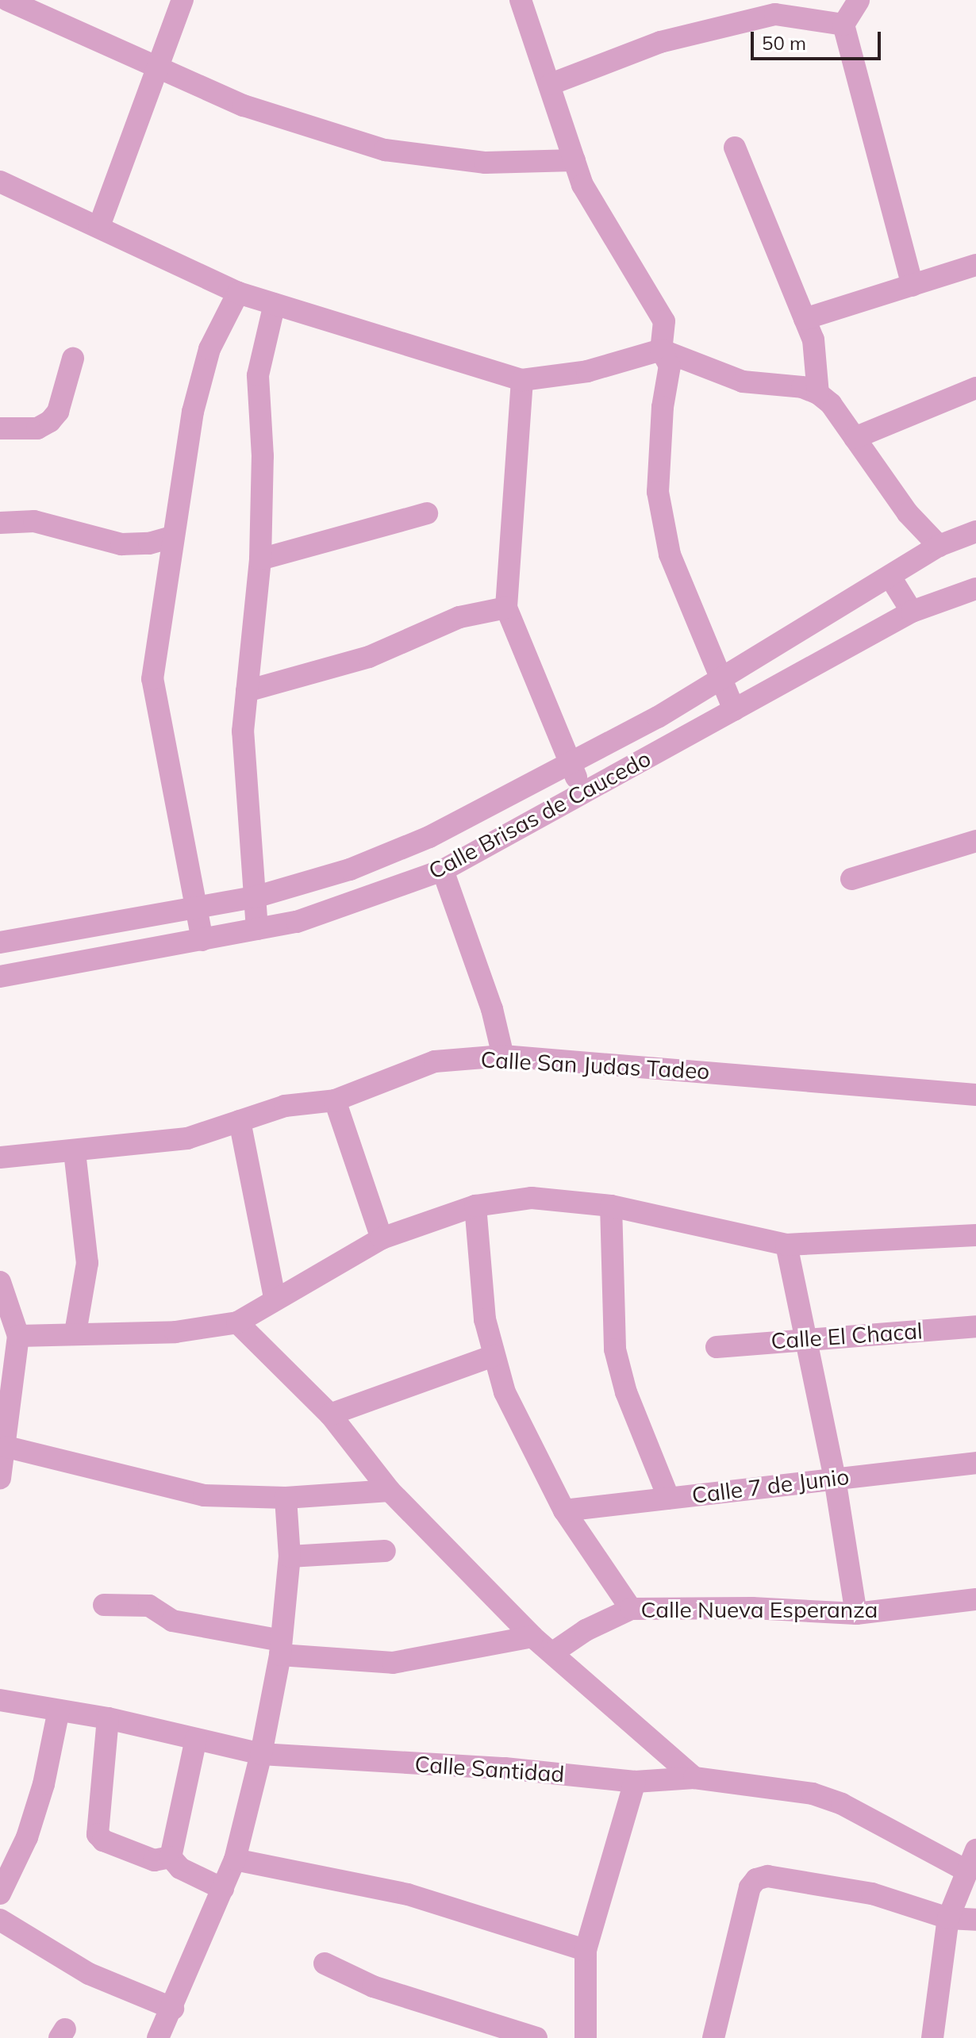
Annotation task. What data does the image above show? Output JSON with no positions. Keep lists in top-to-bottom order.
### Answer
{
  "streets": {
    "street": [
      "Calle Brisas de Caucedo",
      "Calle San Judas Tadeo",
      "Calle El Chacal",
      "Calle 7 de Junio",
      "Calle Nueva Esperanza",
      "Calle Santidad"
    ]
  },
  "scale_bar": "50 m"
}
